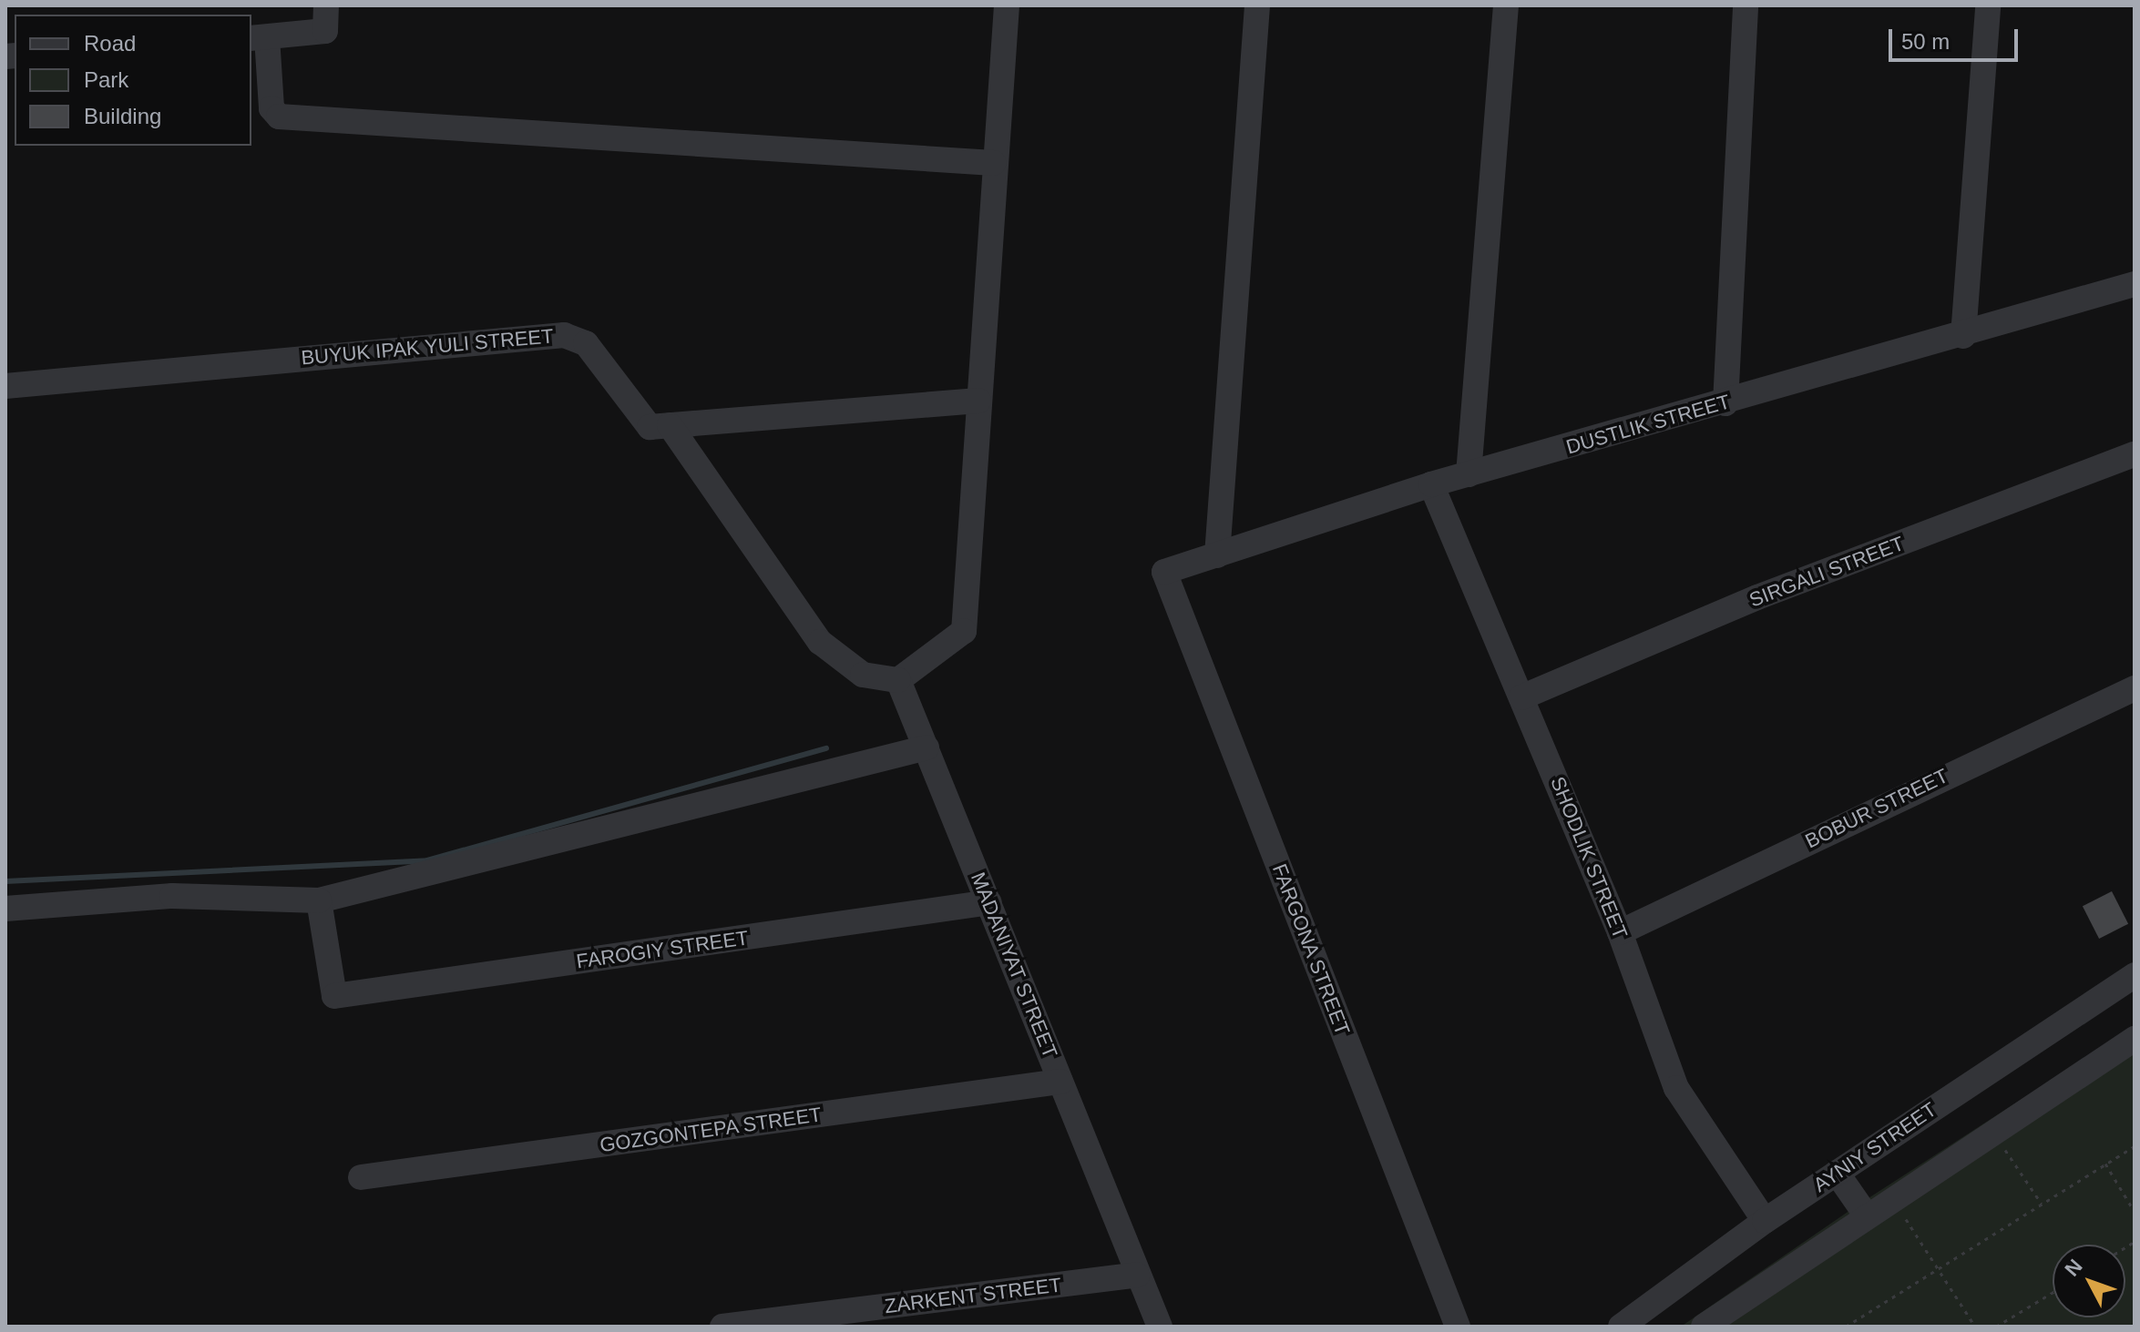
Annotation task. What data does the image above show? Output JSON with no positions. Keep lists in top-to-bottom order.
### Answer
{
  "streets": {
    "street": [
      "BUYUK IPAK YULI STREET",
      "DUSTLIK STREET",
      "SIRGALI STREET",
      "BOBUR STREET",
      "SHODLIK STREET",
      "FAROGIY STREET",
      "FARGONA STREET",
      "MADANIYAT STREET",
      "GOZGONTEPA STREET",
      "AYNIY STREET",
      "ZARKENT STREET"
    ]
  },
  "crossings": [
    ["DUSTLIK STREET", "SHODLIK STREET"],
    ["DUSTLIK STREET", "FARGONA STREET"],
    ["SIRGALI STREET", "SHODLIK STREET"],
    ["BOBUR STREET", "SHODLIK STREET"],
    ["SHODLIK STREET", "AYNIY STREET"],
    ["FAROGIY STREET", "MADANIYAT STREET"],
    ["MADANIYAT STREET", "GOZGONTEPA STREET"],
    ["MADANIYAT STREET", "ZARKENT STREET"]
  ],
  "legend": ["Road", "Park", "Building"],
  "scale_bar": "50 m",
  "north": "top left"
}
